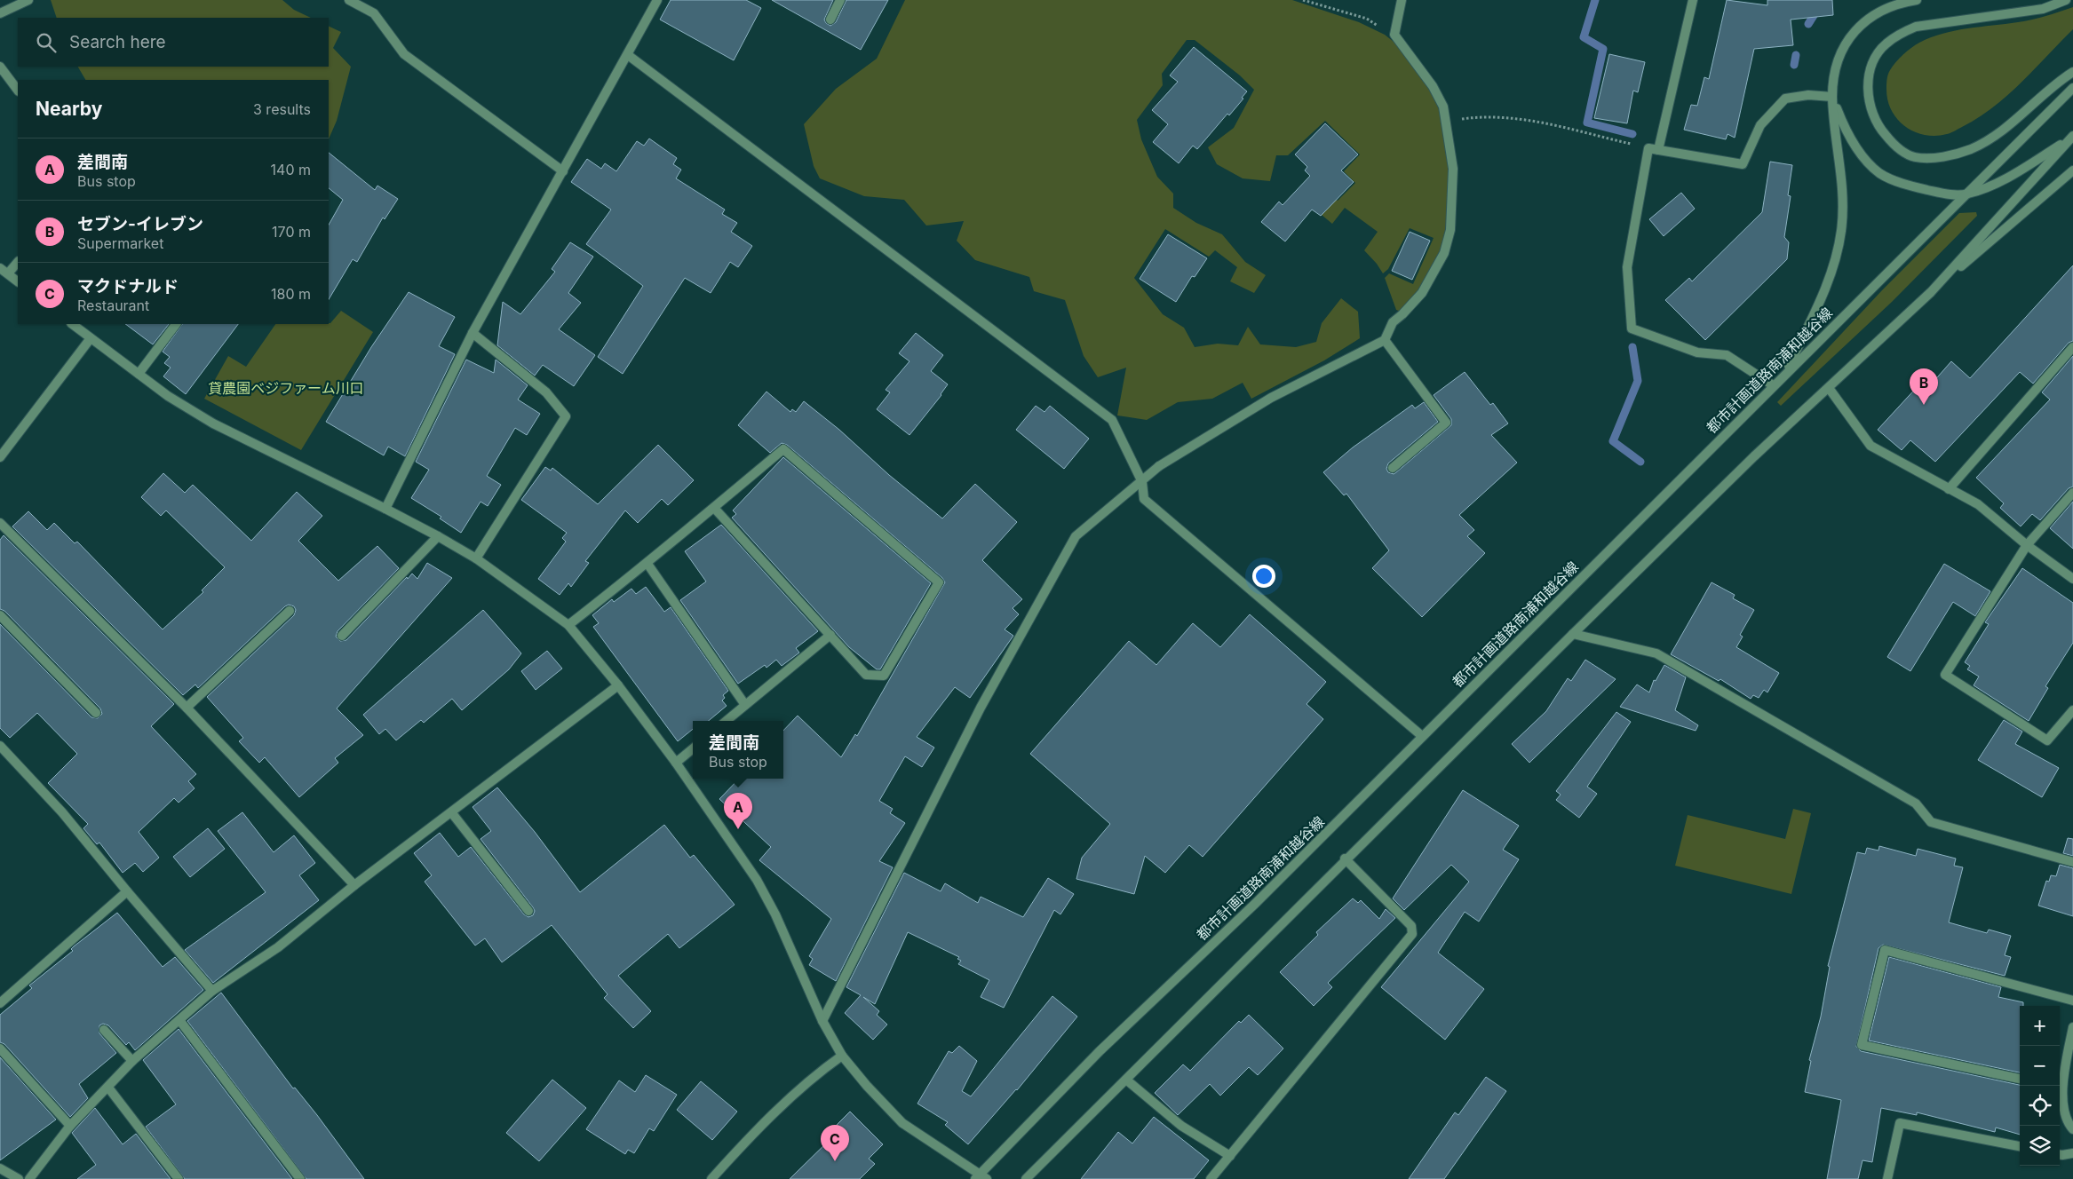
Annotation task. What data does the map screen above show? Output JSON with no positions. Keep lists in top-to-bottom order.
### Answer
{
  "streets": {
    "street": ["都市計画道路南浦和越谷線"]
  },
  "parks": ["貸農園ベジファーム川口"],
  "page": {
    "search": "Search here",
    "heading": ["Nearby", "3 results"],
    "list": [
      {
        "mark": "A",
        "name": "差間南",
        "note": "Bus stop",
        "value": "140 m"
      },
      {
        "mark": "B",
        "name": "セブン-イレブン",
        "note": "Supermarket",
        "value": "170 m"
      },
      {
        "mark": "C",
        "name": "マクドナルド",
        "note": "Restaurant",
        "value": "180 m"
      }
    ],
    "pins": ["B", "A", "C"],
    "popup": ["差間南", "Bus stop"],
    "map_buttons": ["+", "−"]
  }
}
